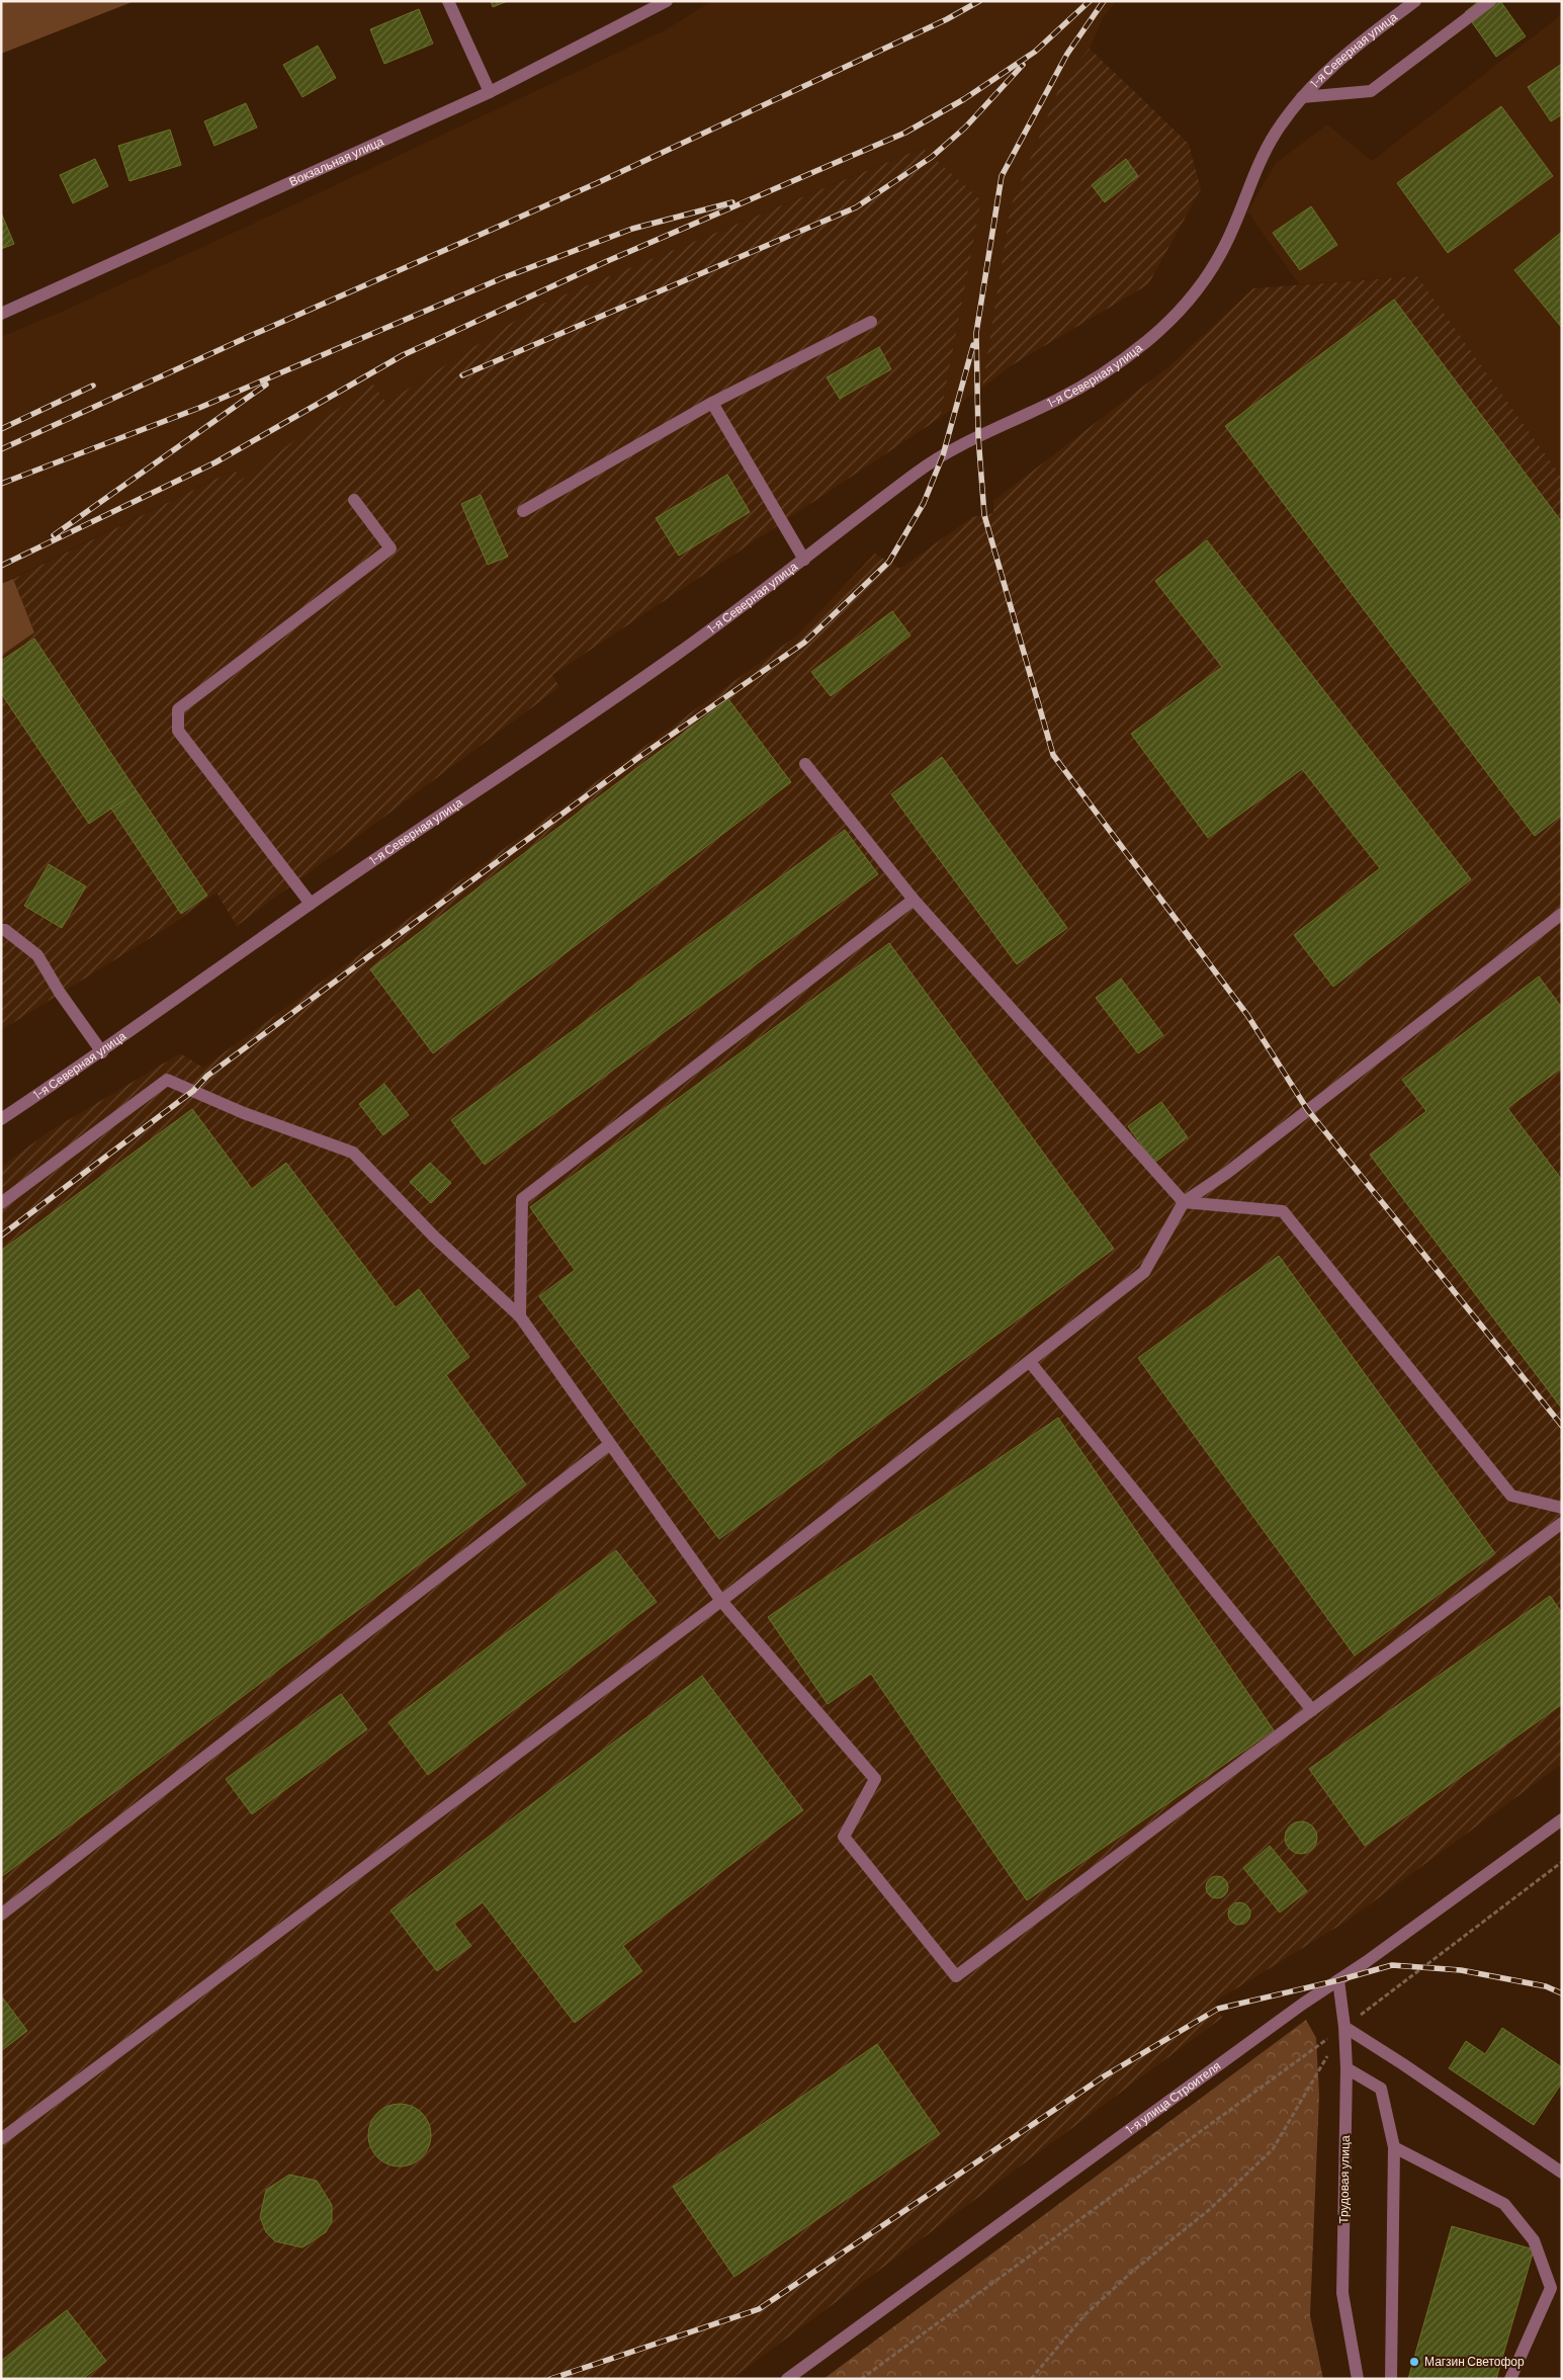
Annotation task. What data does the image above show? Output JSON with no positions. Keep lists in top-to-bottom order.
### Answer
{
  "streets": {
    "street": [
      "1-я Северная улица",
      "Вокзальная улица",
      "1-я улица Строителя",
      "Трудовая улица"
    ]
  },
  "crossings": [
    ["1-я улица Строителя", "Трудовая улица"]
  ],
  "places": ["Магзин Светофор"]
}
